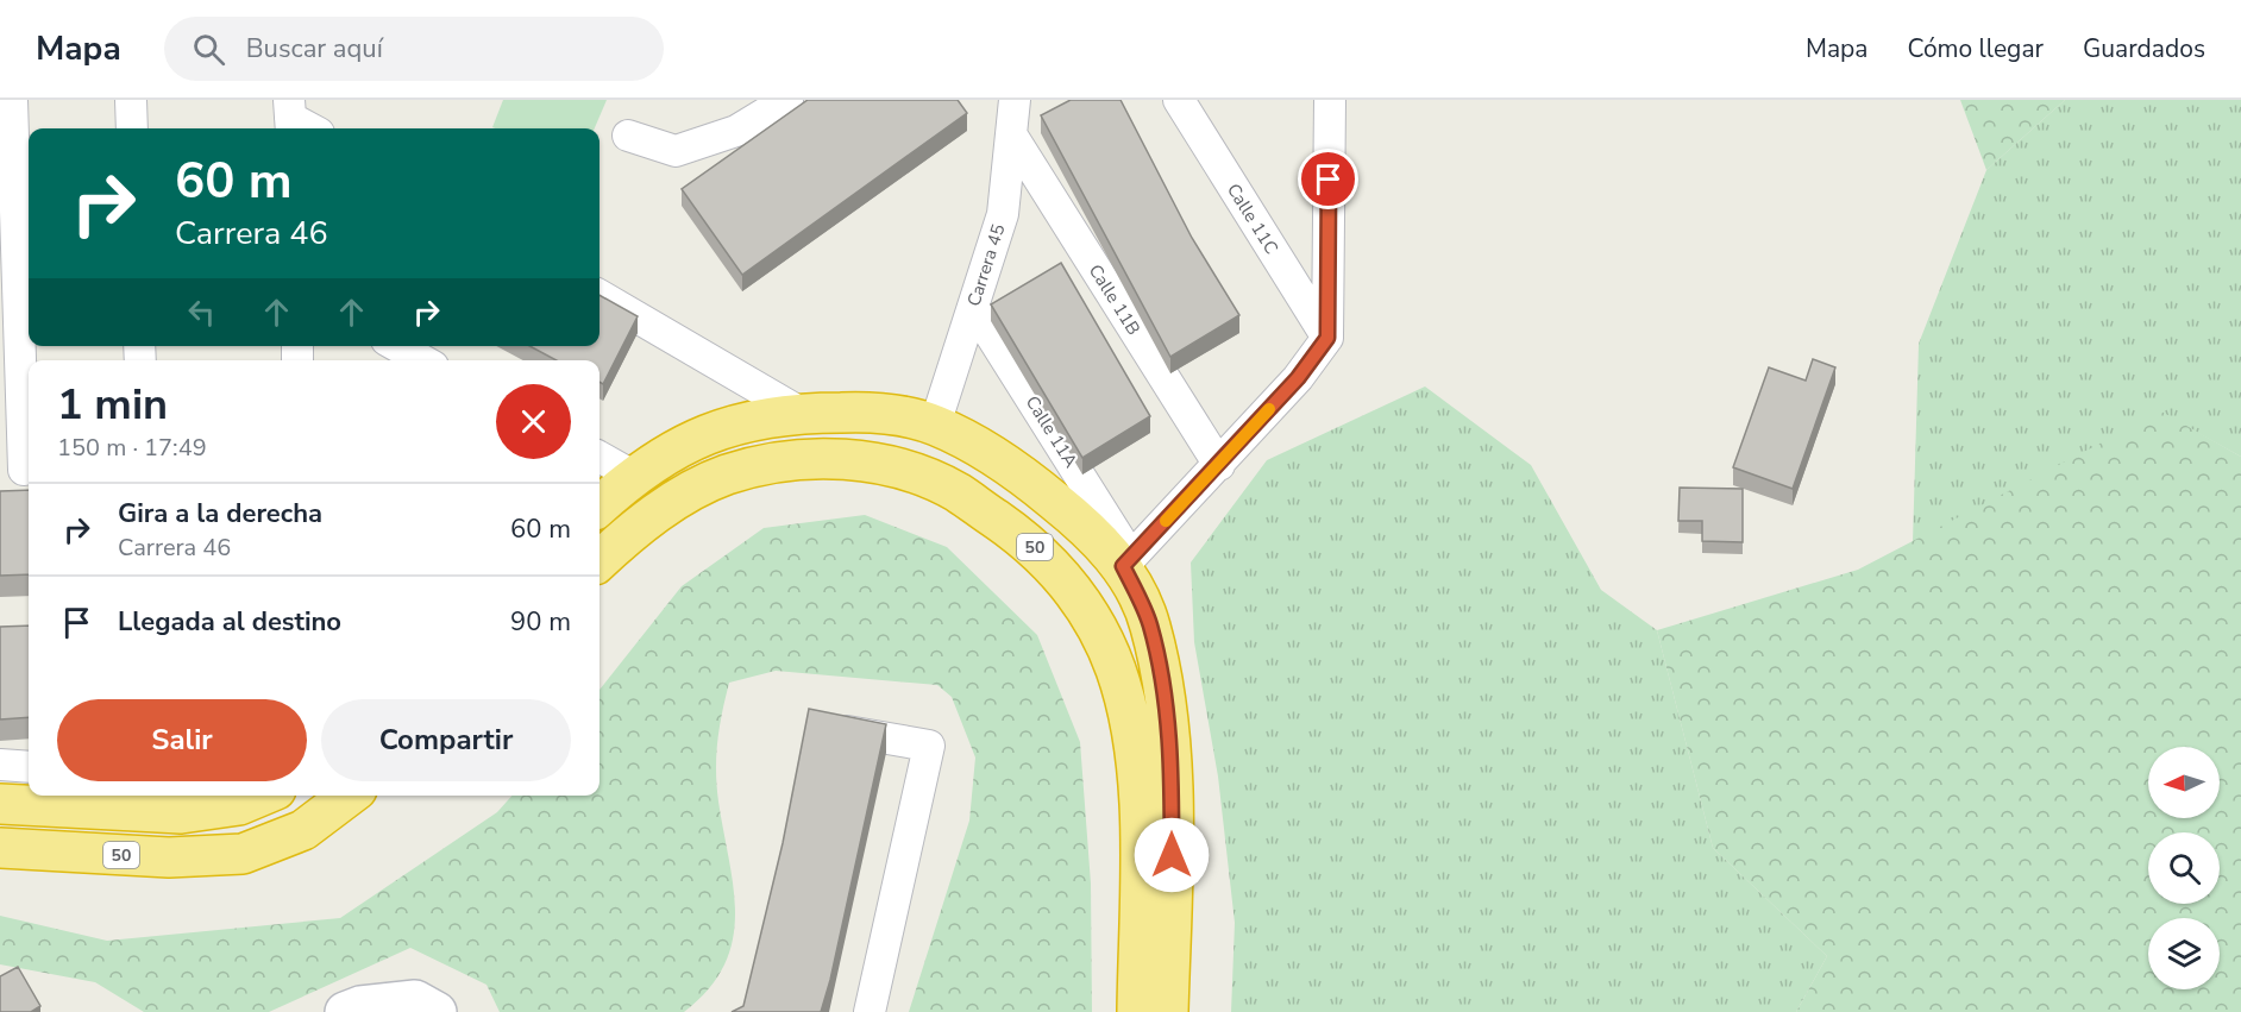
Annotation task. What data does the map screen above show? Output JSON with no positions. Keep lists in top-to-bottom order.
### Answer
{
  "streets": {
    "highway": ["50"],
    "street": [
      "Calle 11C",
      "Carrera 45",
      "Calle 11B",
      "Calle 11A"
    ]
  },
  "crossings": [
    ["Carrera 45", "Calle 11B"],
    ["Carrera 45", "Calle 11A"]
  ],
  "north": "left",
  "page": {
    "header": "Mapa",
    "search": "Buscar aquí",
    "nav": ["Mapa", "Cómo llegar", "Guardados"],
    "turn": ["60 m", "Carrera 46"],
    "heading": ["1 min", "150 m · 17:49"],
    "list": [
      {
        "name": "Gira a la derecha",
        "note": "Carrera 46",
        "value": "60 m"
      },
      {
        "name": "Llegada al destino",
        "value": "90 m"
      }
    ],
    "buttons": ["Salir", "Compartir"]
  }
}
